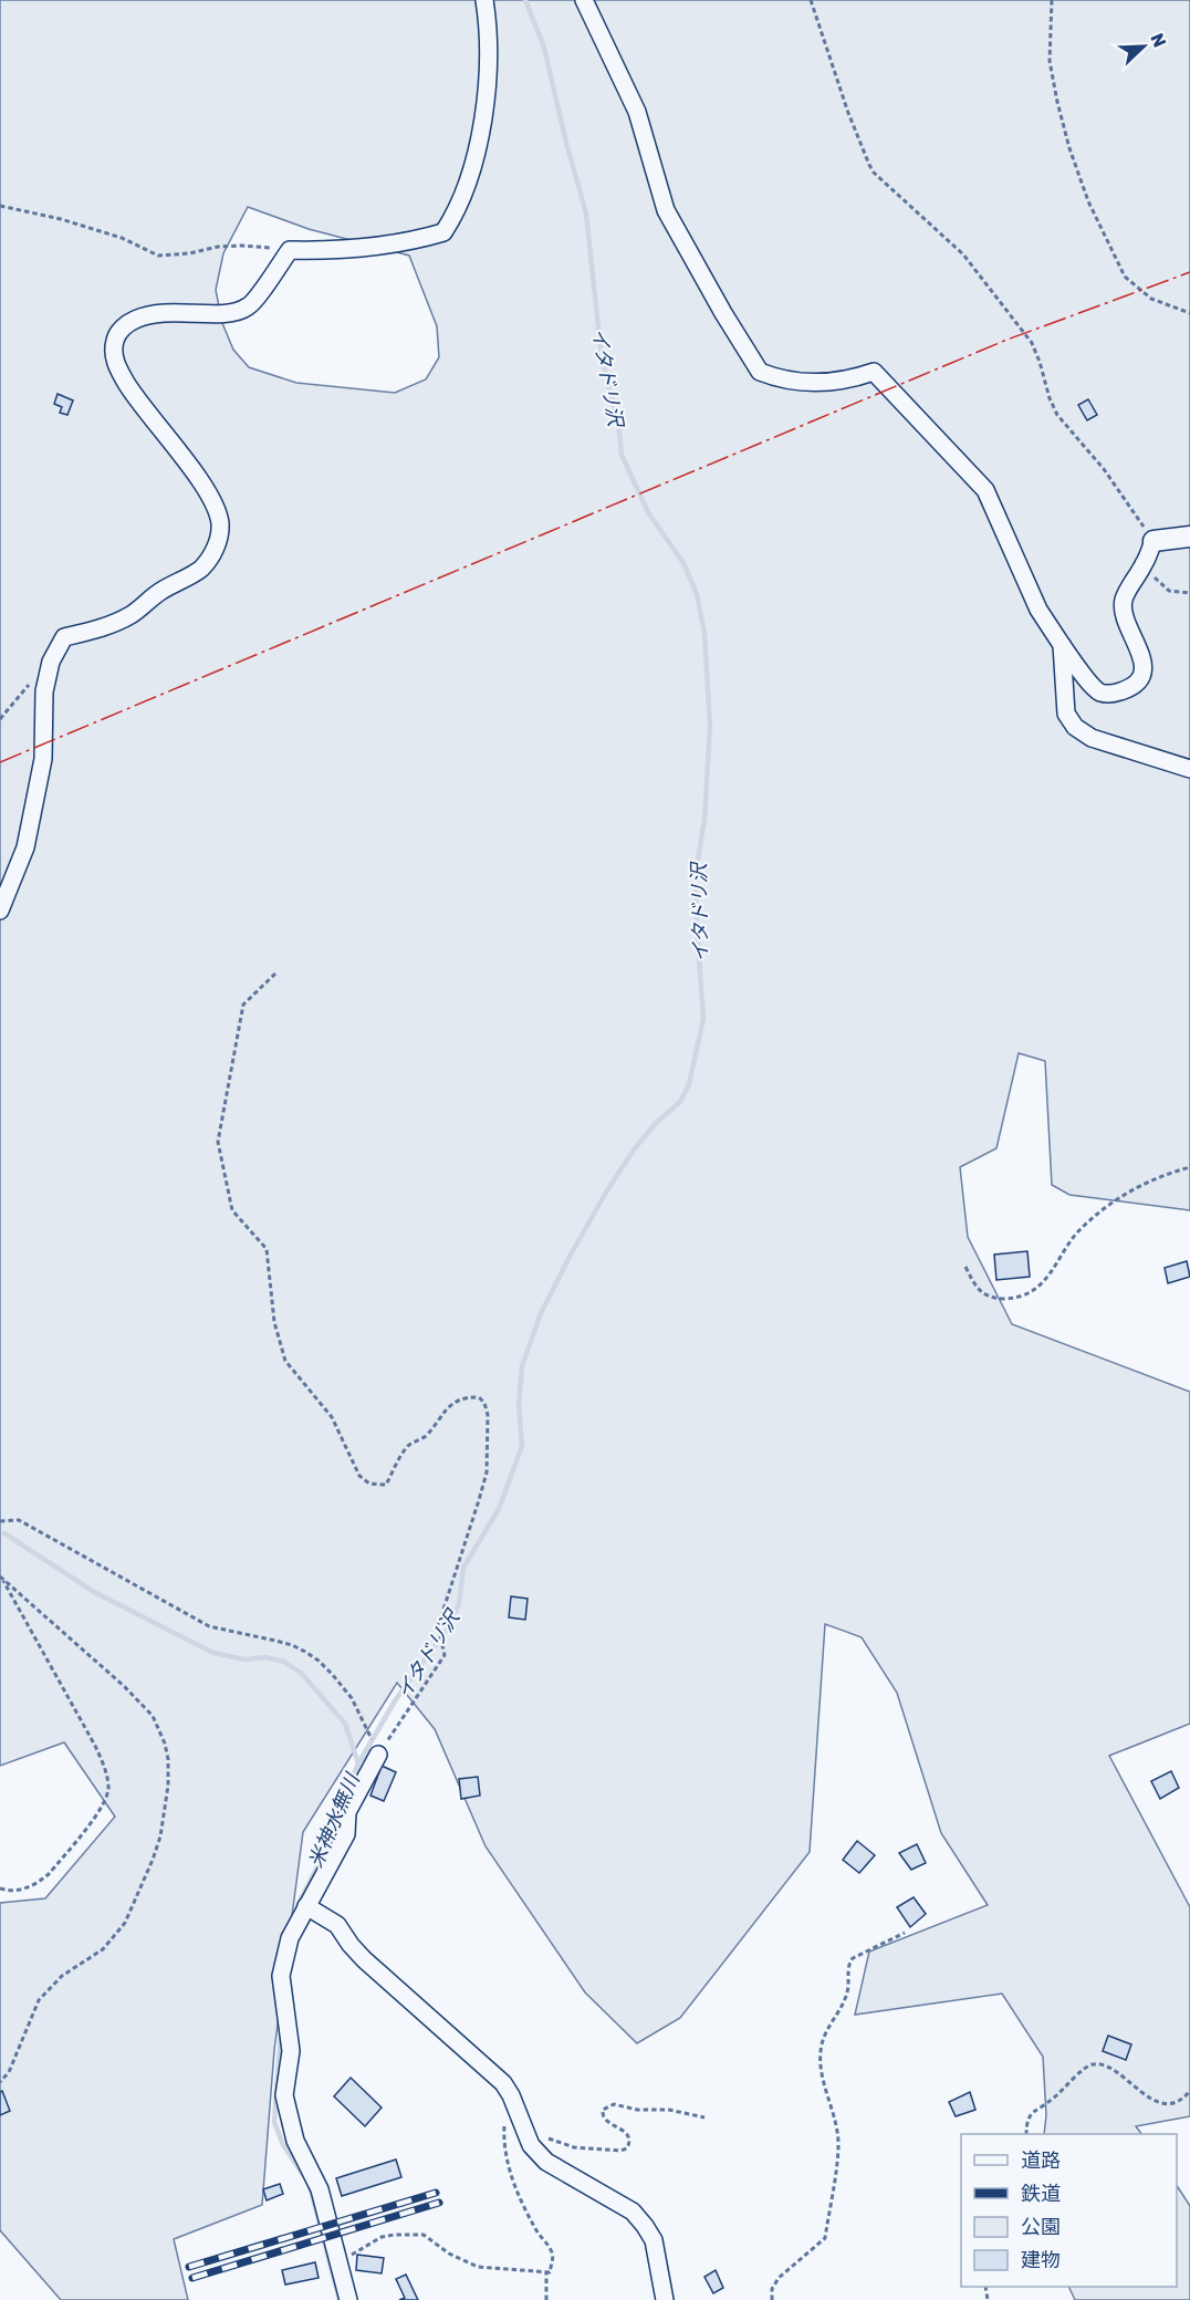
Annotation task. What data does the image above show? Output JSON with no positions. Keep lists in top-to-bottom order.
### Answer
{
  "water": ["イタドリ沢", "米神水無川"],
  "legend": [
    "道路",
    "鉄道",
    "公園",
    "建物"
  ],
  "north": "top right"
}
